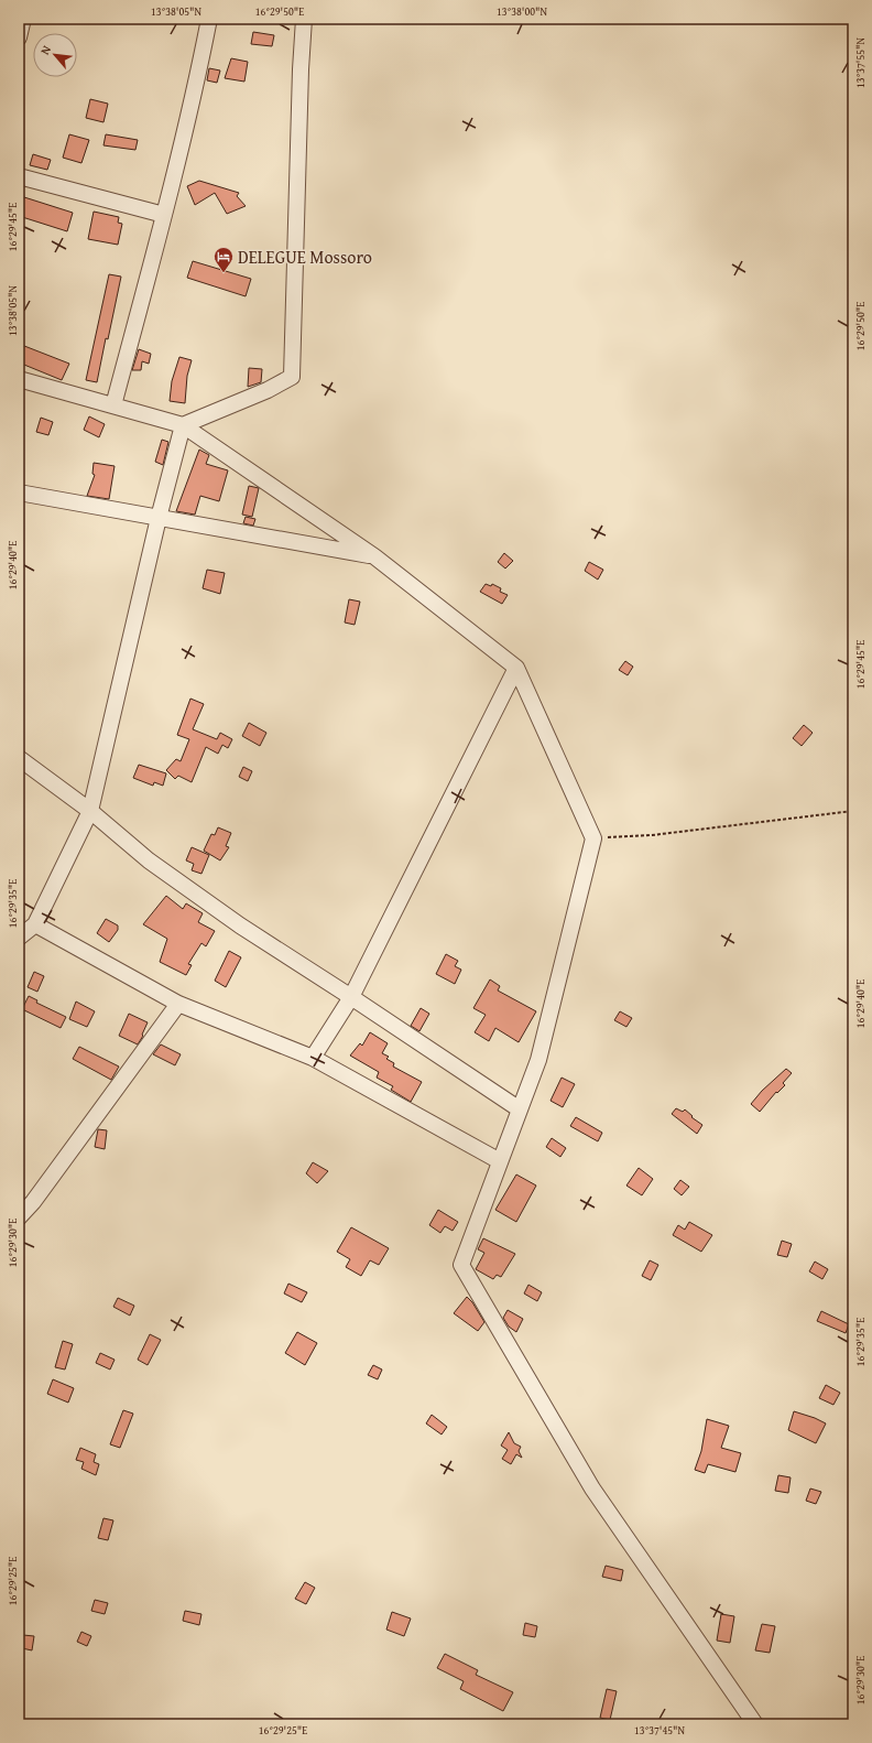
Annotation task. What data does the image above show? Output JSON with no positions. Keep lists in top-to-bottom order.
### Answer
{
  "places": {
    "hotel": ["DELEGUE Mossoro"]
  },
  "north": "top left",
  "coordinates": [
    "13°38'05\"N",
    "16°29'50\"E",
    "13°38'00\"N",
    "13°37'55\"N",
    "16°29'45\"E",
    "16°29'40\"E",
    "16°29'35\"E",
    "16°29'30\"E",
    "16°29'25\"E",
    "13°37'45\"N"
  ]
}
